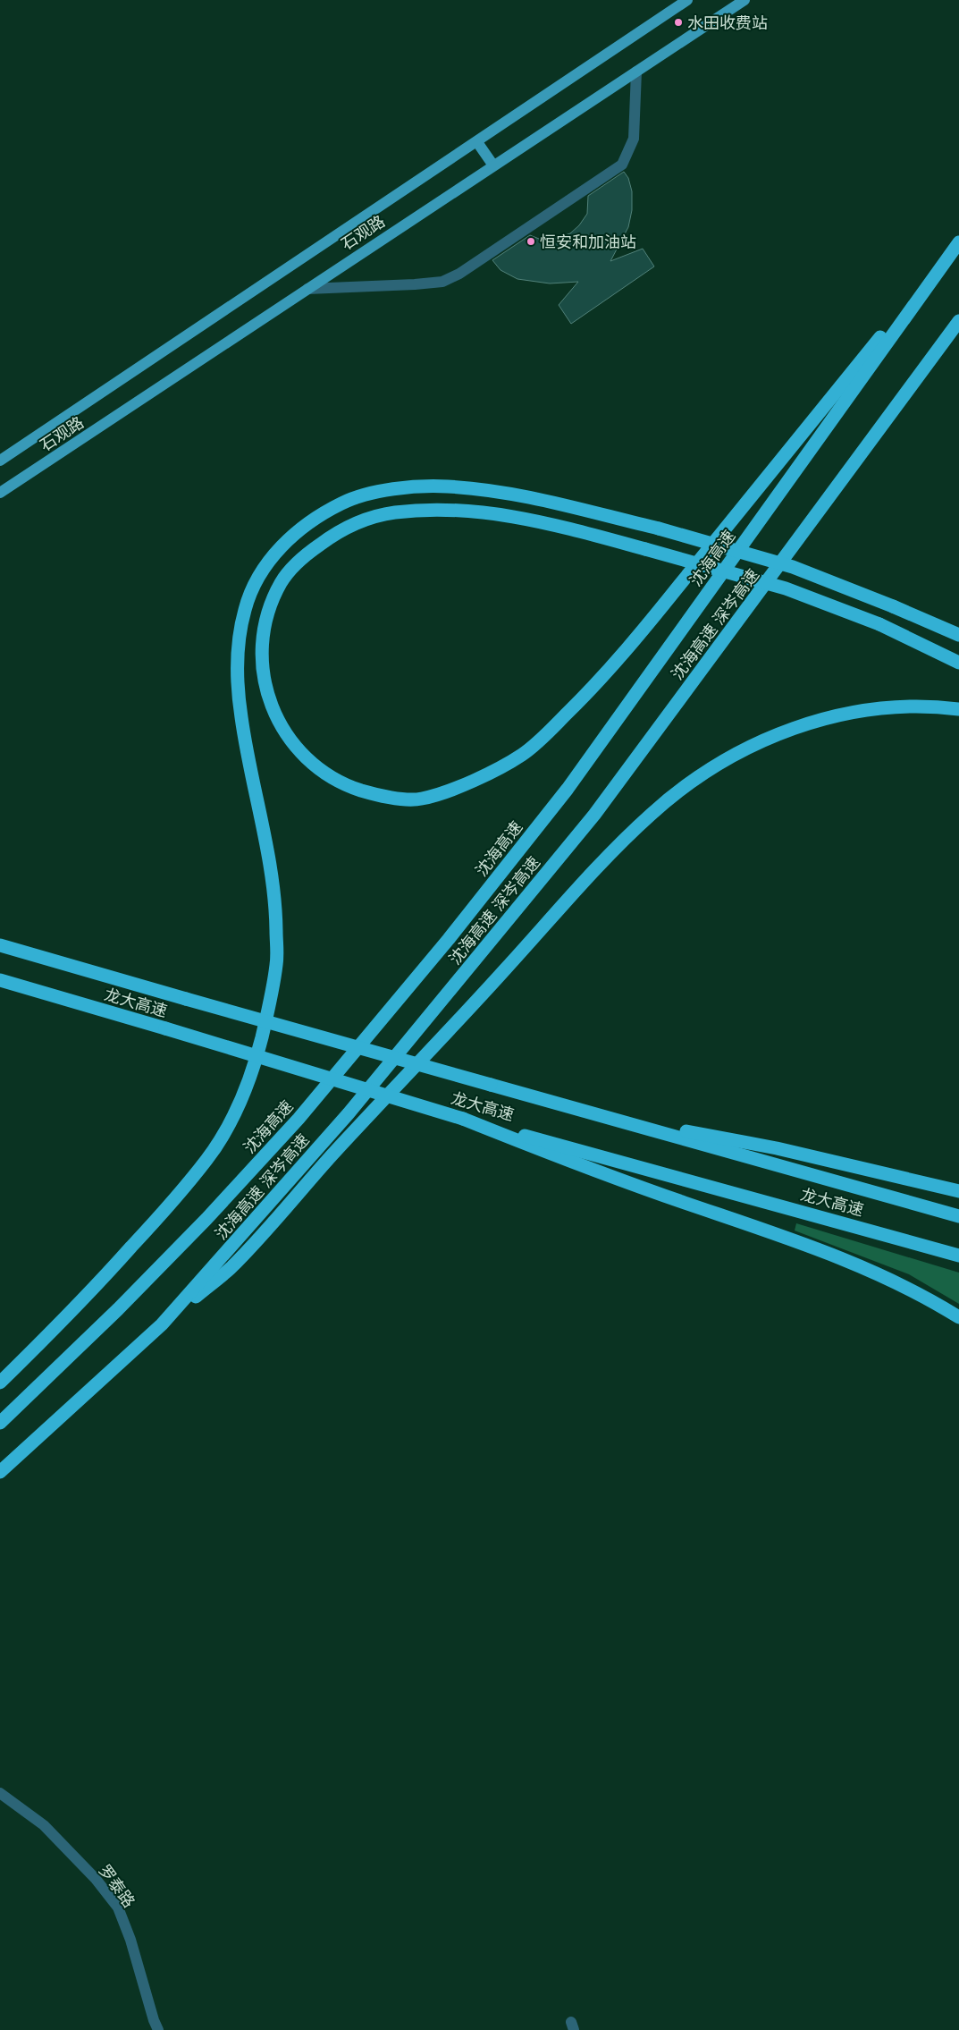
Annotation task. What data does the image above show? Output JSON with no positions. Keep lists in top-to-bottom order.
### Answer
{
  "streets": {
    "highway": ["沈海高速", "沈海高速 深岑高速", "龙大高速"],
    "main road": ["石观路"],
    "street": ["罗泰路"]
  },
  "places": ["水田收费站", "恒安和加油站"]
}
